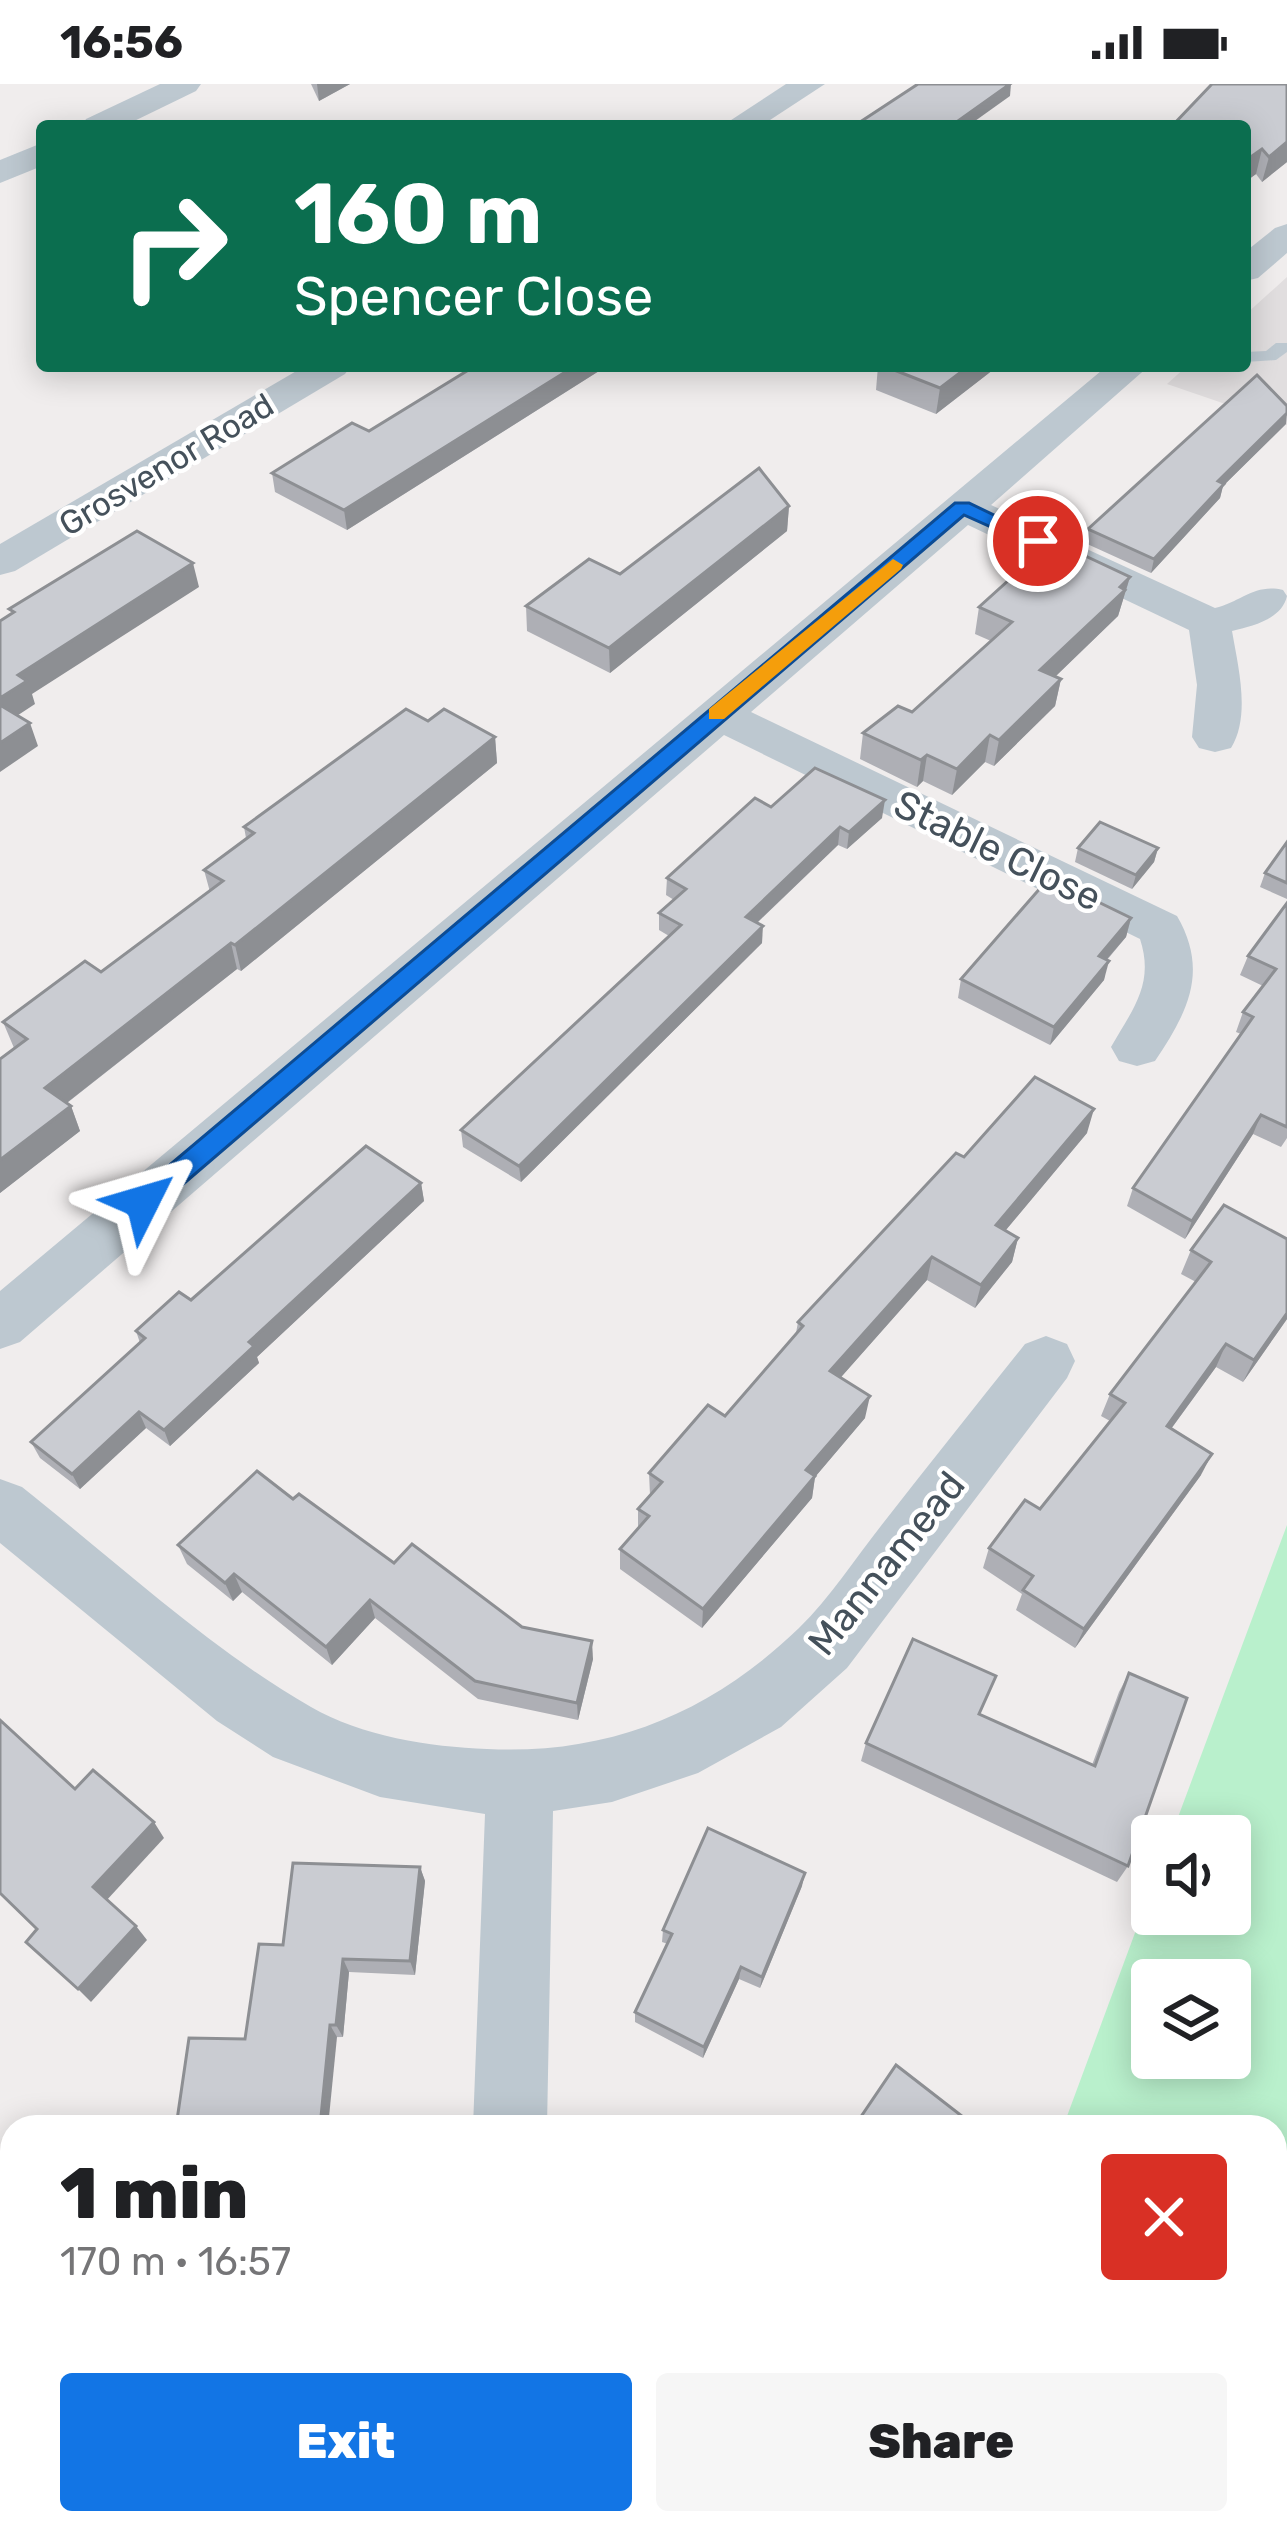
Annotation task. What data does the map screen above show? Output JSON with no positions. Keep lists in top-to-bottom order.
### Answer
{
  "streets": {
    "street": ["Grosvenor Road", "Stable Close", "Mannamead"]
  },
  "page": {
    "status": "16:56",
    "turn": ["160 m", "Spencer Close"],
    "heading": ["1 min", "170 m · 16:57"],
    "buttons": ["Exit", "Share"]
  }
}
